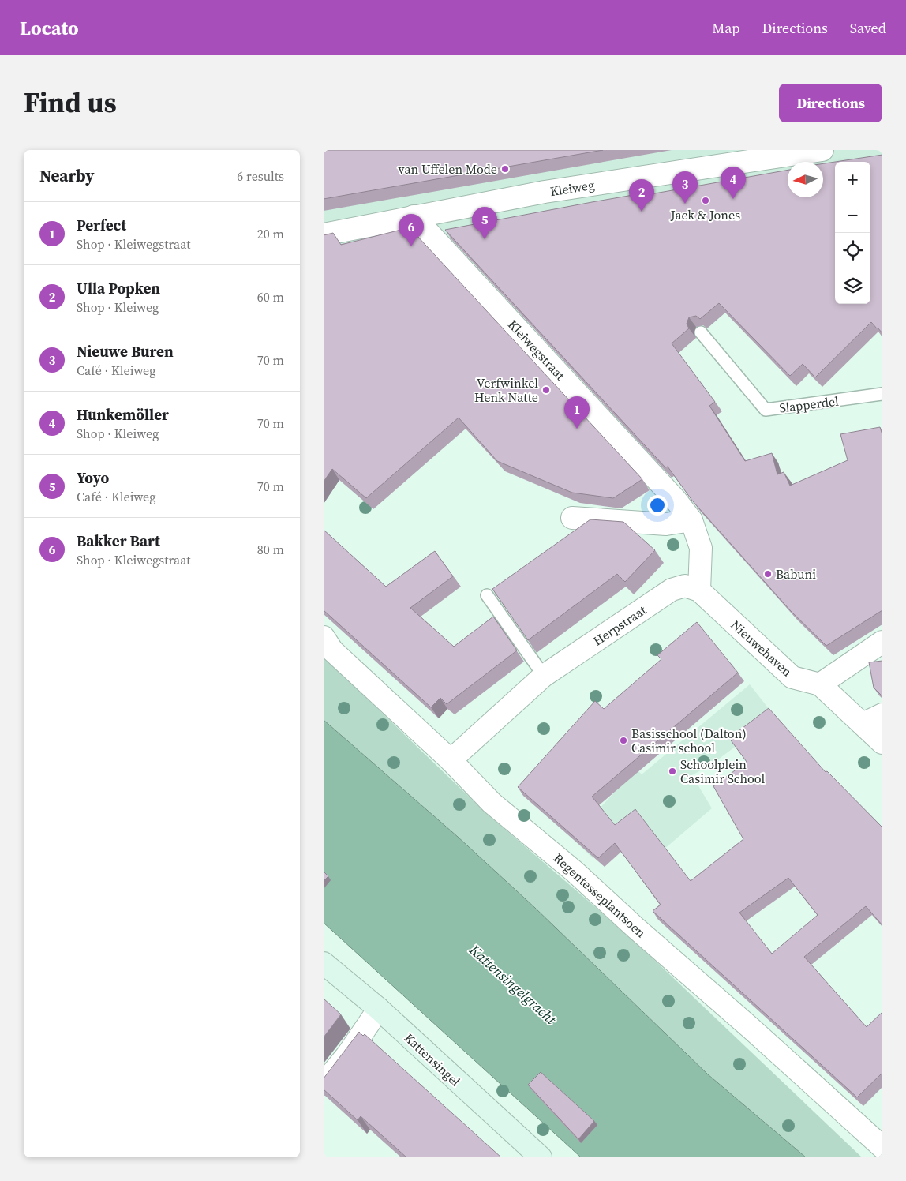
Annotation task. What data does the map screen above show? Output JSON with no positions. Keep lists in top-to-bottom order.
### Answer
{
  "streets": {
    "main road": ["Kattensingel"],
    "street": [
      "Kleiweg",
      "Kleiwegstraat",
      "Herpstraat",
      "Nieuwehaven",
      "Regentesseplantsoen"
    ],
    "lane": ["Slapperdel"]
  },
  "crossings": [
    ["Kleiweg", "Kleiwegstraat"],
    ["Herpstraat", "Nieuwehaven"],
    ["Herpstraat", "Regentesseplantsoen"]
  ],
  "water": ["Kattensingelgracht"],
  "places": [
    "van Uffelen Mode",
    "Jack & Jones",
    "Verfwinkel Henk Natte",
    "Babuni",
    "Basisschool (Dalton) Casimir school",
    "Schoolplein Casimir School"
  ],
  "north": "left",
  "page": {
    "header": "Locato",
    "nav": ["Map", "Directions", "Saved"],
    "title": "Find us",
    "buttons": "Directions",
    "heading": ["Nearby", "6 results"],
    "map_buttons": ["+", "−"],
    "pins": [
      "4",
      "3",
      "2",
      "5",
      "6",
      "1"
    ],
    "list": [
      {
        "mark": "1",
        "name": "Perfect",
        "note": "Shop · Kleiwegstraat",
        "value": "20 m"
      },
      {
        "mark": "2",
        "name": "Ulla Popken",
        "note": "Shop · Kleiweg",
        "value": "60 m"
      },
      {
        "mark": "3",
        "name": "Nieuwe Buren",
        "note": "Café · Kleiweg",
        "value": "70 m"
      },
      {
        "mark": "4",
        "name": "Hunkemöller",
        "note": "Shop · Kleiweg",
        "value": "70 m"
      },
      {
        "mark": "5",
        "name": "Yoyo",
        "note": "Café · Kleiweg",
        "value": "70 m"
      },
      {
        "mark": "6",
        "name": "Bakker Bart",
        "note": "Shop · Kleiwegstraat",
        "value": "80 m"
      }
    ]
  }
}
